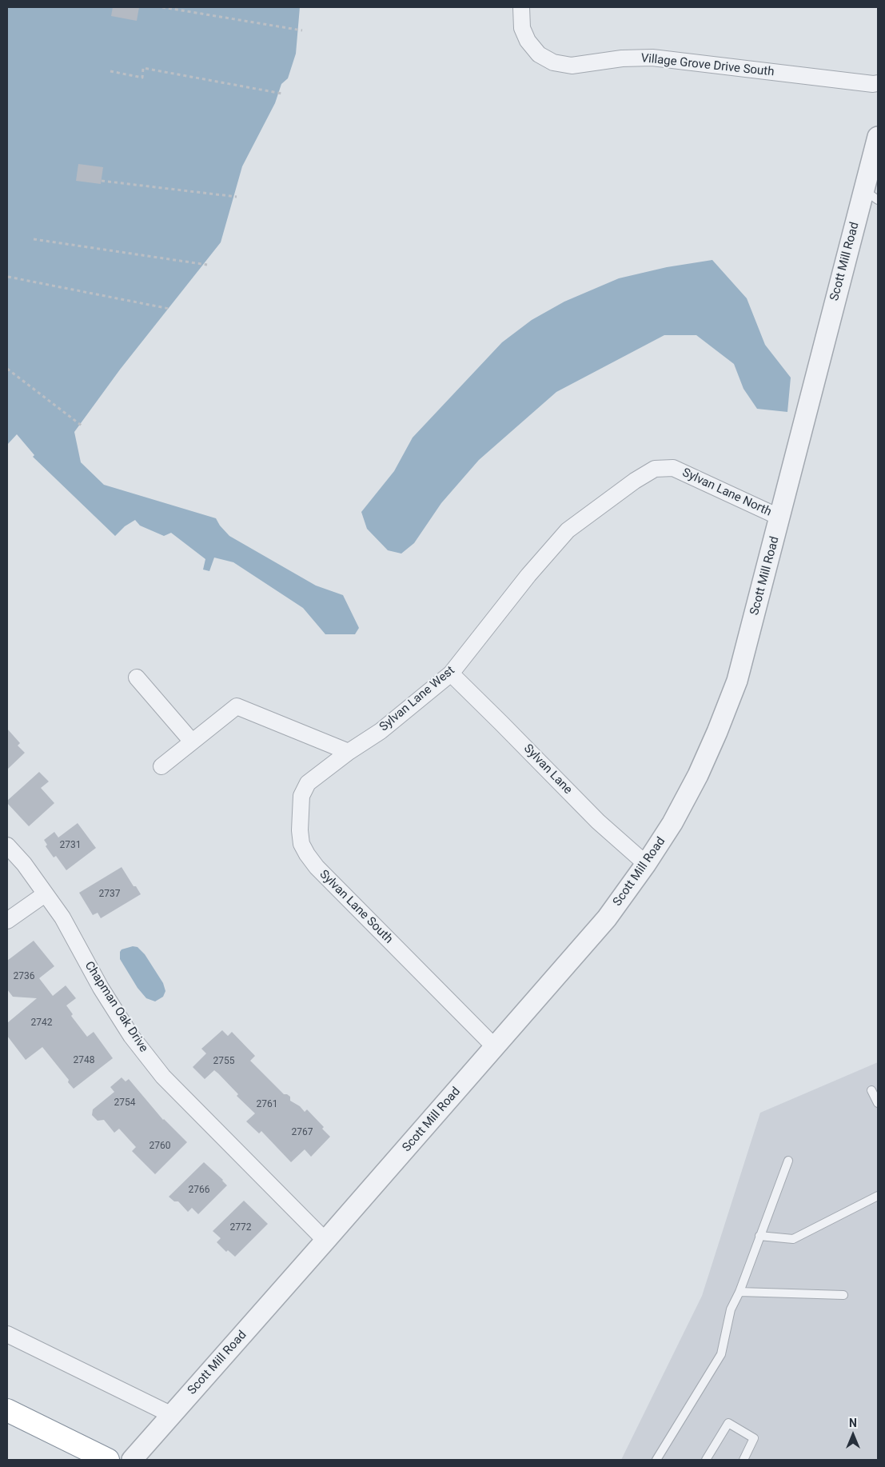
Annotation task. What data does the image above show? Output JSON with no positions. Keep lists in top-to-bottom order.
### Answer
{
  "streets": {
    "street": [
      "Village Grove Drive South",
      "Scott Mill Road",
      "Sylvan Lane North",
      "Sylvan Lane West",
      "Sylvan Lane",
      "Sylvan Lane South",
      "Chapman Oak Drive"
    ]
  },
  "crossings": [
    ["Scott Mill Road", "Sylvan Lane North"],
    ["Scott Mill Road", "Sylvan Lane"],
    ["Scott Mill Road", "Sylvan Lane South"],
    ["Scott Mill Road", "Chapman Oak Drive"],
    ["Sylvan Lane North", "Sylvan Lane West"],
    ["Sylvan Lane West", "Sylvan Lane"],
    ["Sylvan Lane West", "Sylvan Lane South"]
  ],
  "house_numbers": [
    "2731",
    "2737",
    "2736",
    "2742",
    "2748",
    "2755",
    "2754",
    "2761",
    "2767",
    "2760",
    "2766",
    "2772"
  ],
  "north": "top"
}
